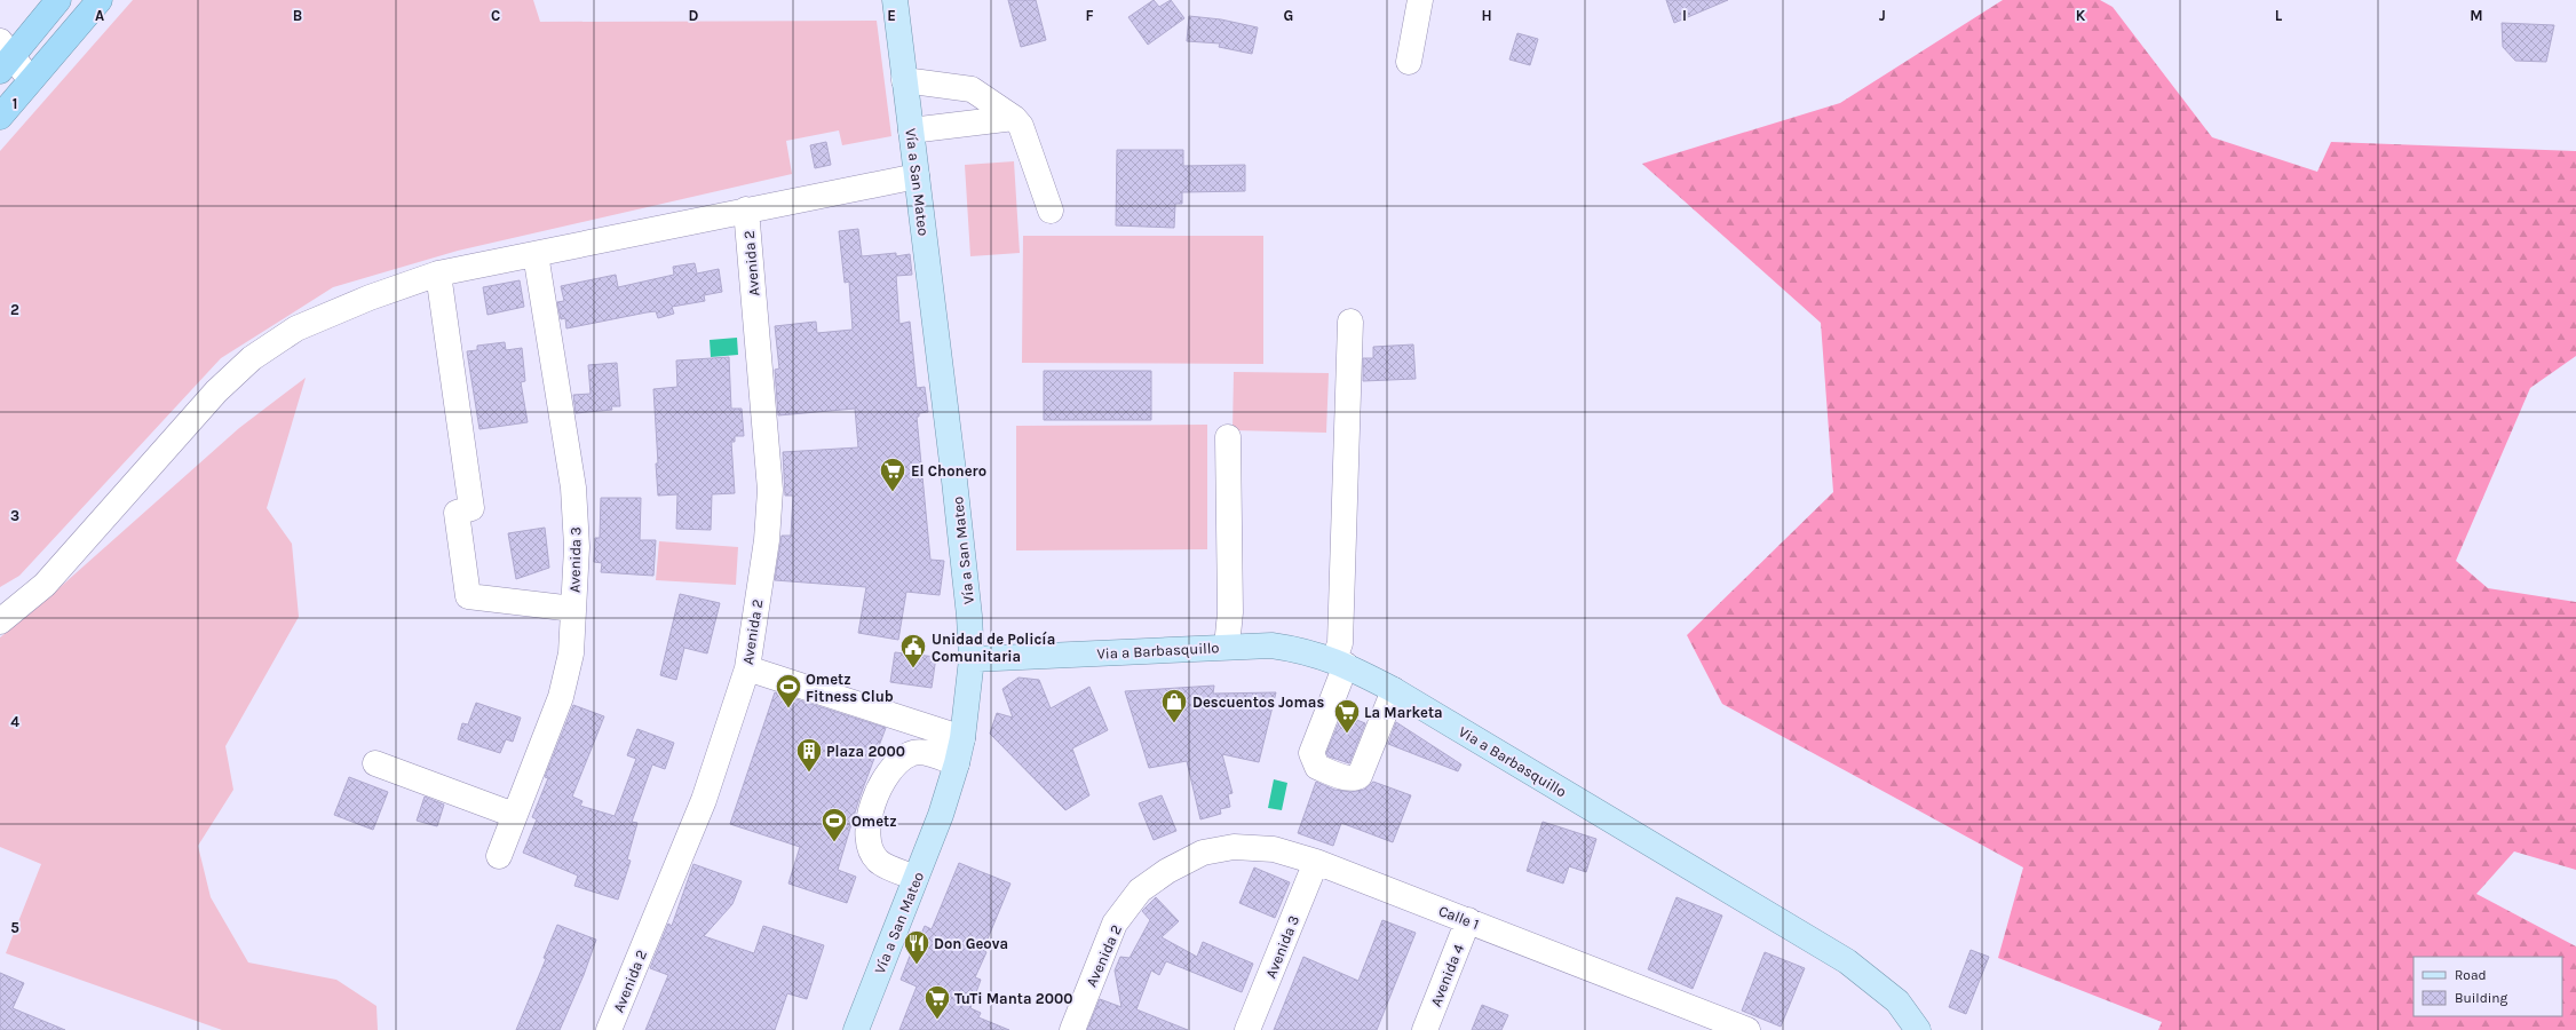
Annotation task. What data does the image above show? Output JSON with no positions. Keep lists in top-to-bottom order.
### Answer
{
  "streets": {
    "main road": ["Vía a San Mateo", "Via a Barbasquillo"],
    "street": [
      "Avenida 2",
      "Avenida 3",
      "Calle 1",
      "Avenida 4"
    ]
  },
  "crossings": [
    ["Vía a San Mateo", "Via a Barbasquillo"],
    ["Avenida 2", "Calle 1"],
    ["Avenida 3", "Calle 1"],
    ["Calle 1", "Avenida 4"]
  ],
  "places": {
    "supermarket": ["El Chonero", "La Marketa", "TuTi Manta 2000"],
    "public building": ["Unidad de Policía Comunitaria"],
    "sports": ["Ometz Fitness Club", "Ometz"],
    "shop": ["Descuentos Jomas"],
    "building": ["Plaza 2000"],
    "restaurant": ["Don Geova"]
  },
  "legend": ["Road", "Building"],
  "grid": {
    "columns": [
      "A",
      "B",
      "C",
      "D",
      "E",
      "F",
      "G",
      "H",
      "I",
      "J",
      "K",
      "L",
      "M"
    ],
    "rows": [
      "1",
      "2",
      "3",
      "4",
      "5"
    ]
  }
}
